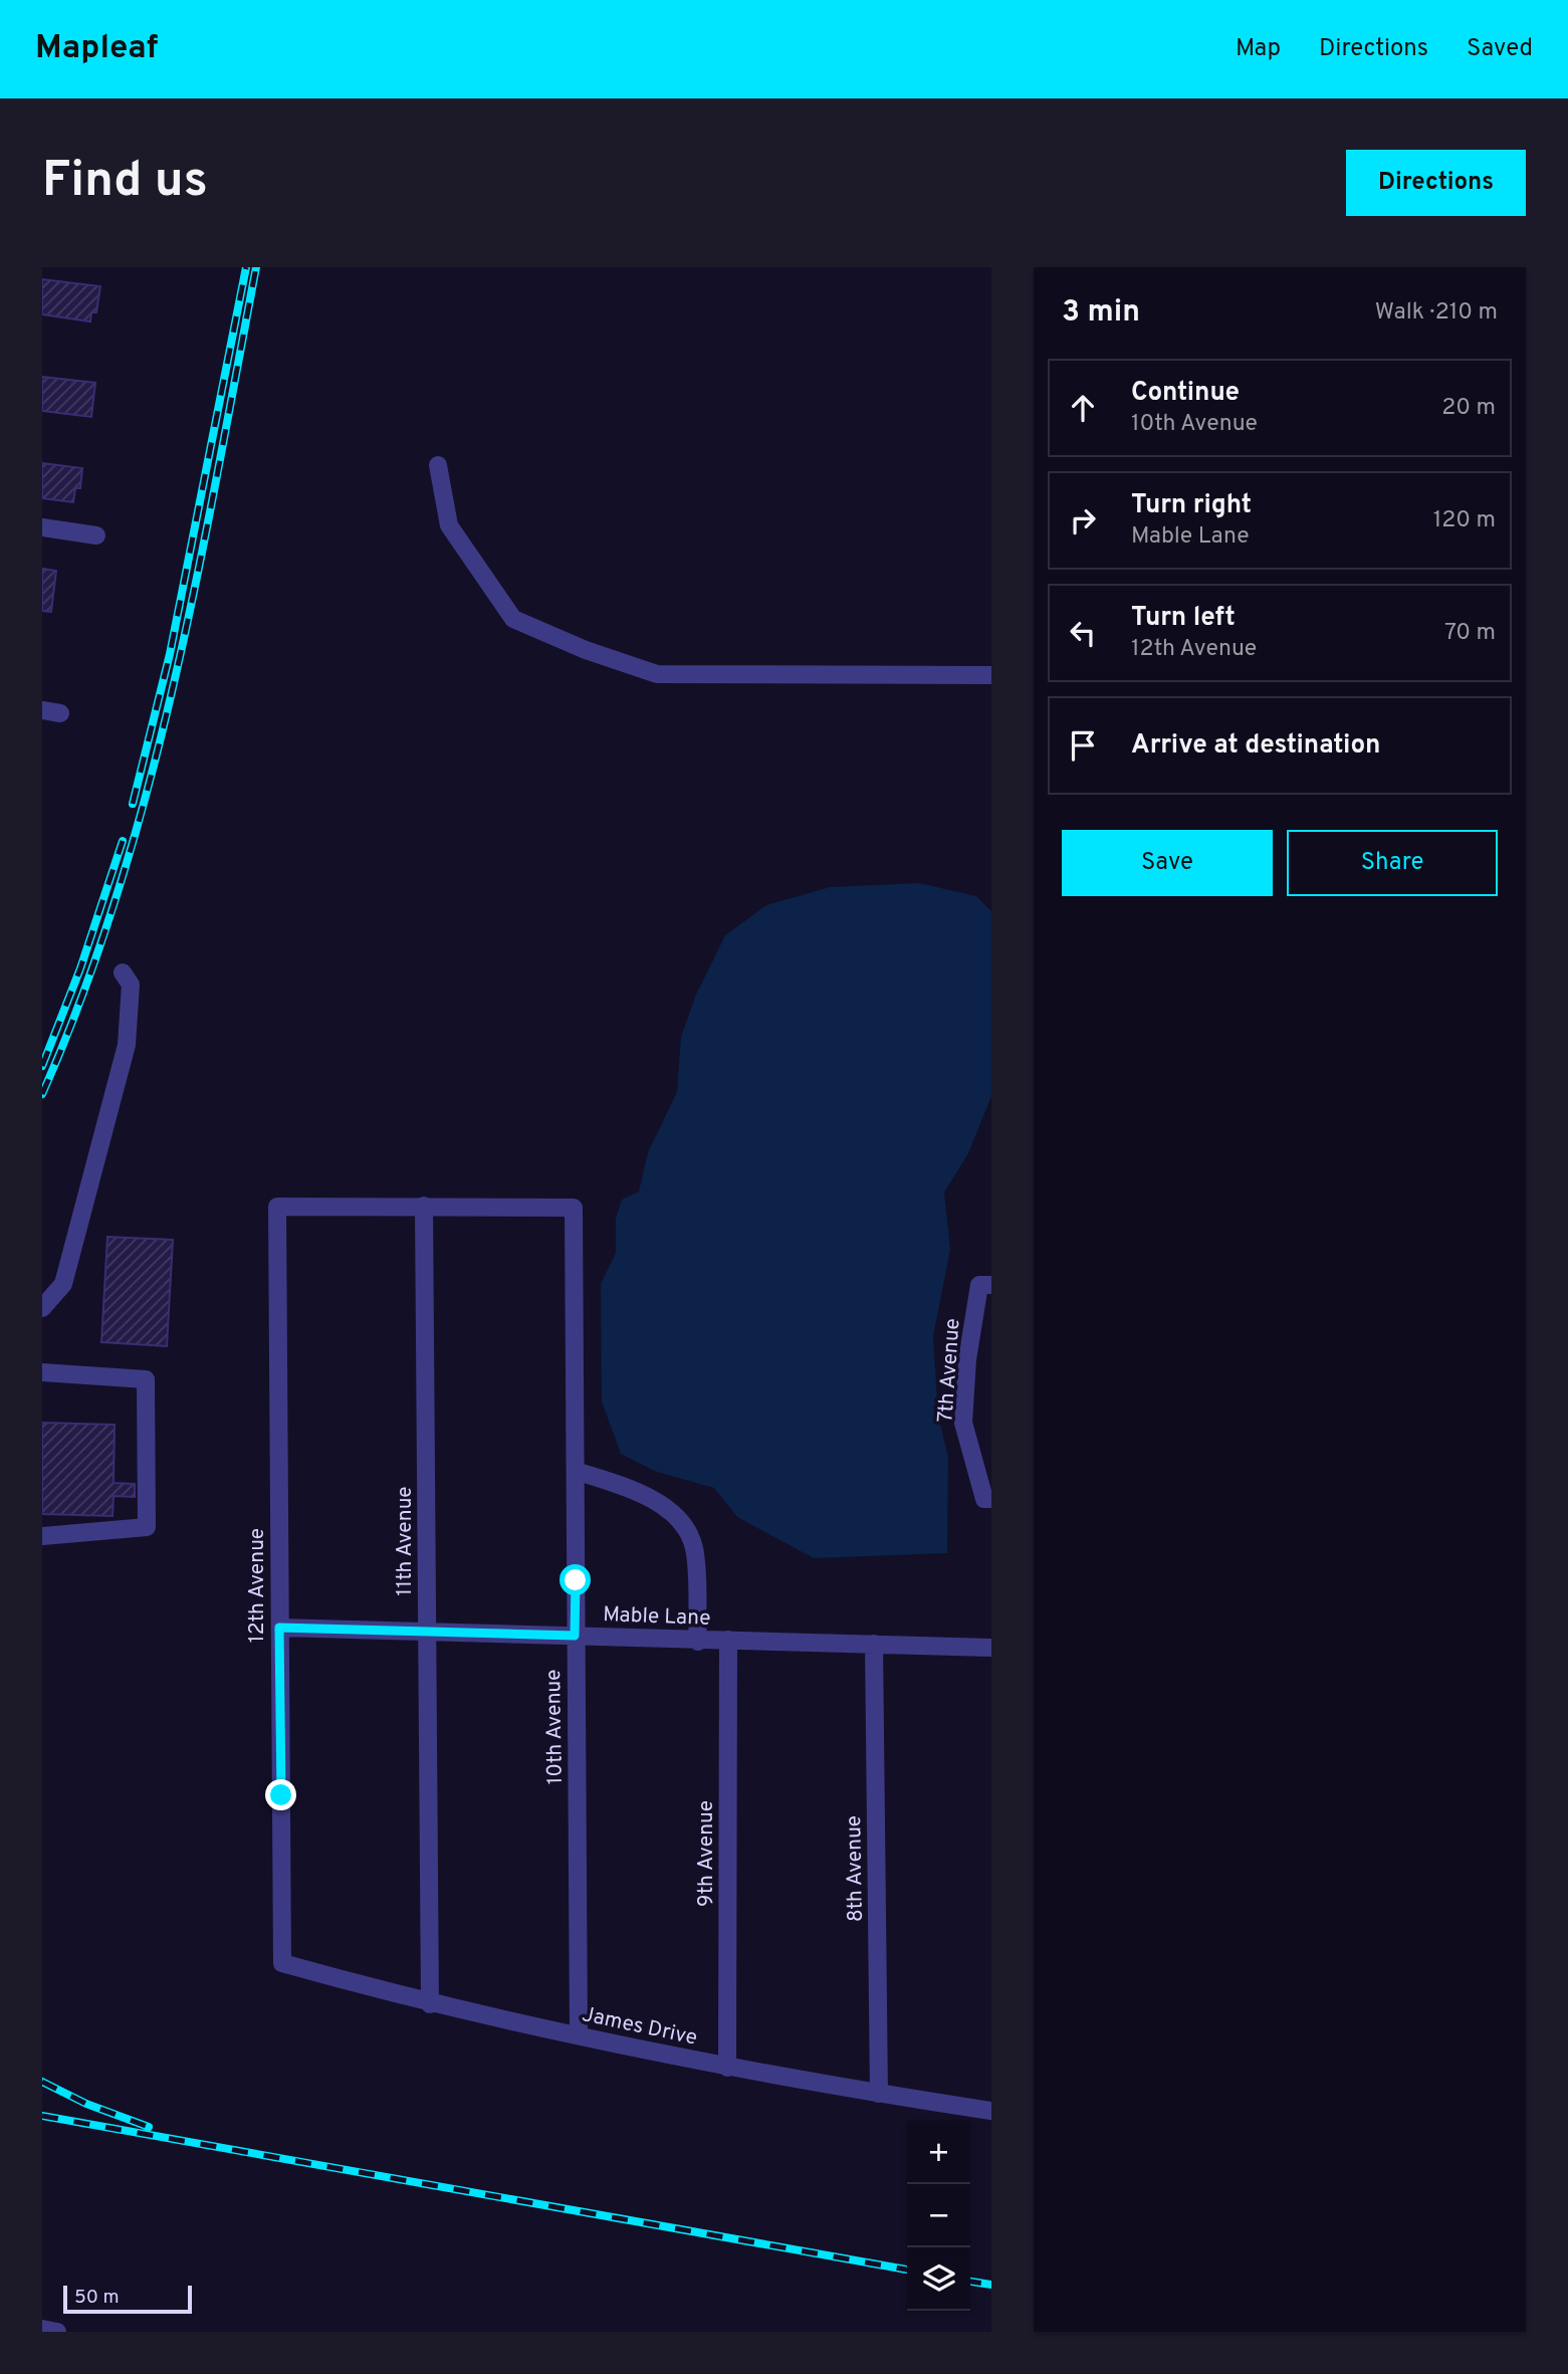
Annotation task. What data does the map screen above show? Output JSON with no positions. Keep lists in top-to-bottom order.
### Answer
{
  "streets": {
    "street": [
      "7th Avenue",
      "11th Avenue",
      "12th Avenue",
      "Mable Lane",
      "10th Avenue",
      "9th Avenue",
      "8th Avenue",
      "James Drive"
    ]
  },
  "crossings": [
    ["11th Avenue", "12th Avenue"],
    ["11th Avenue", "Mable Lane"],
    ["11th Avenue", "10th Avenue"],
    ["11th Avenue", "James Drive"],
    ["12th Avenue", "Mable Lane"],
    ["12th Avenue", "10th Avenue"],
    ["12th Avenue", "James Drive"],
    ["Mable Lane", "10th Avenue"],
    ["Mable Lane", "9th Avenue"],
    ["Mable Lane", "8th Avenue"],
    ["10th Avenue", "James Drive"],
    ["9th Avenue", "James Drive"],
    ["8th Avenue", "James Drive"]
  ],
  "scale_bar": "50 m",
  "page": {
    "header": "Mapleaf",
    "nav": ["Map", "Directions", "Saved"],
    "buttons": [
      "Directions",
      ["Save", "Share"]
    ],
    "title": "Find us",
    "heading": ["3 min", "Walk · 210 m"],
    "list": [
      ["Continue", "10th Avenue", "20 m"],
      ["Turn right", "Mable Lane", "120 m"],
      ["Turn left", "12th Avenue", "70 m"],
      "Arrive at destination"
    ],
    "map_buttons": ["+", "−"],
    "scale": "50 m"
  }
}
